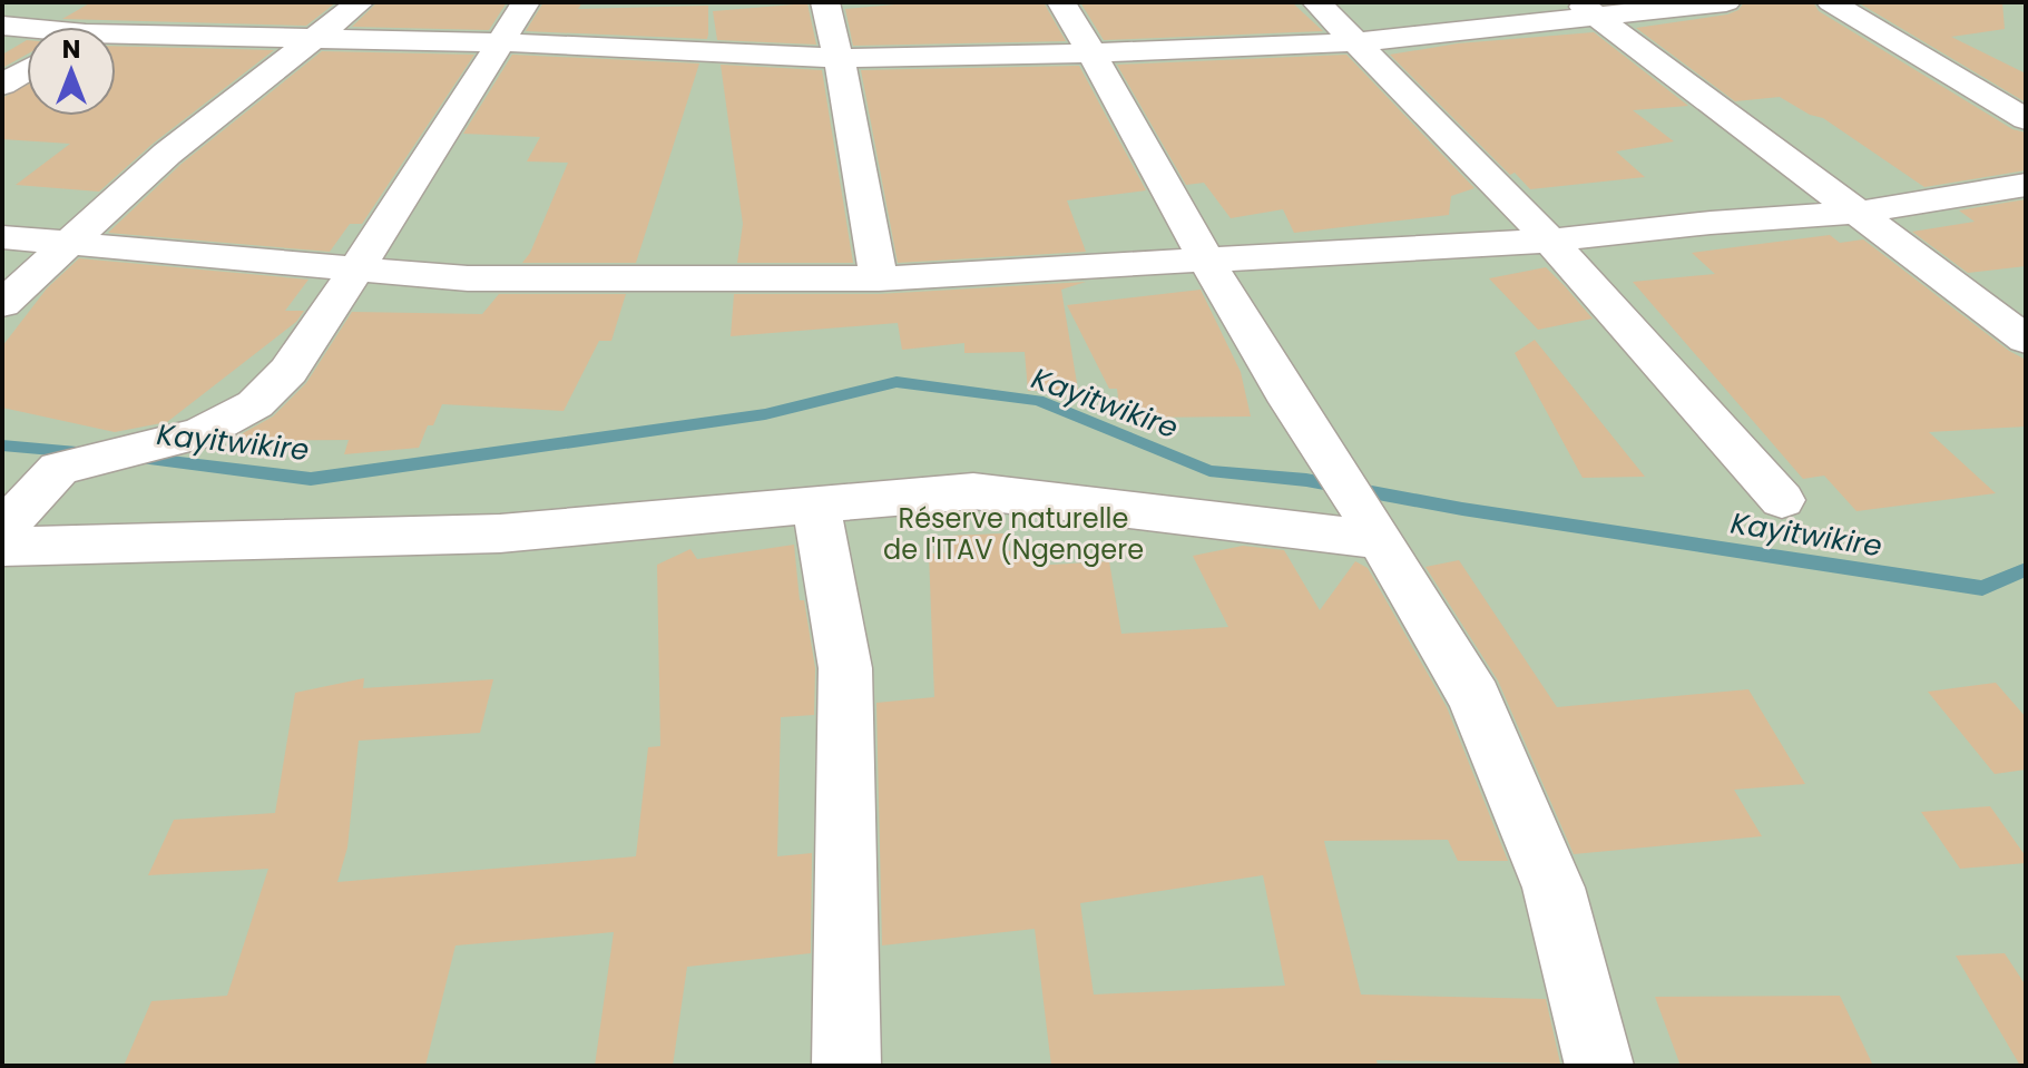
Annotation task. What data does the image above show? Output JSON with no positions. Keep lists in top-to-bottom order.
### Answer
{
  "water": ["Kayitwikire"],
  "parks": ["Réserve naturelle de l'ITAV (Ngengere"],
  "north": "top"
}
